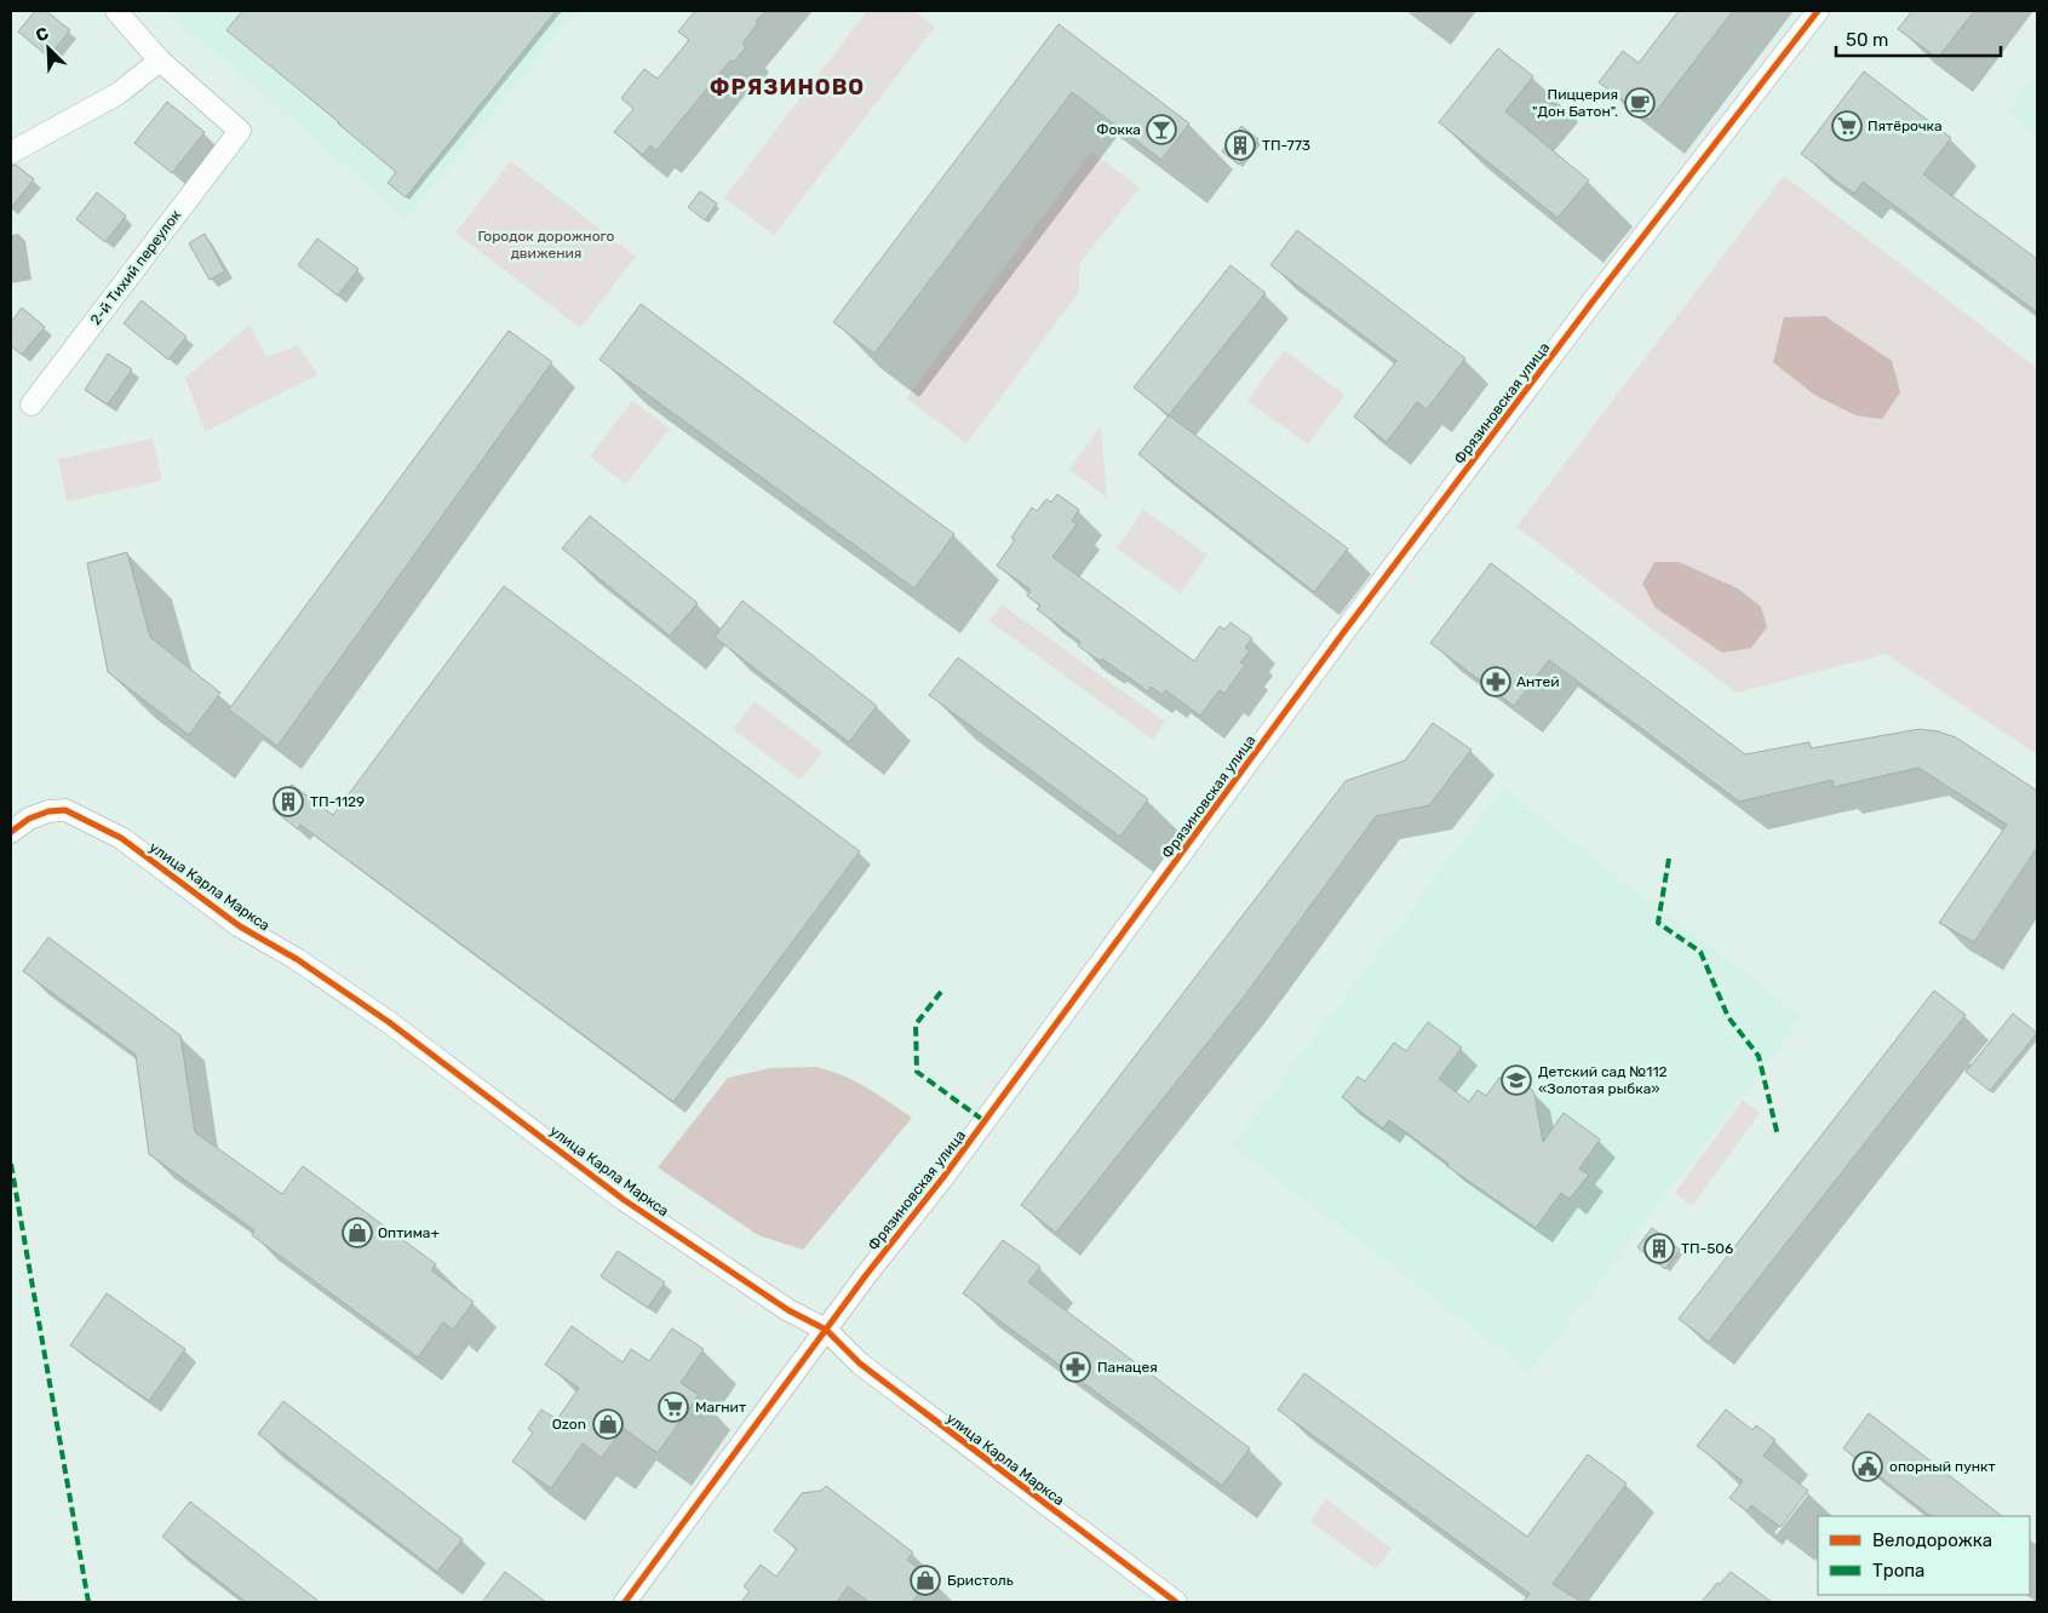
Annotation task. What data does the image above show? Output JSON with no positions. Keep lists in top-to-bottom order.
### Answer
{
  "streets": {
    "street": ["2-й Тихий переулок", "Фрязиновская улица", "улица Карла Маркса"]
  },
  "crossings": [
    ["Фрязиновская улица", "улица Карла Маркса"]
  ],
  "districts": ["ФРЯЗИНОВО"],
  "parks": ["Городок дорожного движения"],
  "places": {
    "cafe": ["Пиццерия \"Дон Батон\"."],
    "supermarket": ["Пятёрочка", "Магнит"],
    "bar": ["Фокка"],
    "building": ["ТП-773", "ТП-1129", "ТП-506"],
    "pharmacy": ["Антей", "Панацея"],
    "school or university": ["Детский сад №112 «Золотая рыбка»"],
    "shop": ["Оптима+", "Ozon", "Бристоль"],
    "public building": ["опорный пункт"]
  },
  "legend": ["Велодорожка", "Тропа"],
  "scale_bar": "50 m",
  "north": "top left"
}
